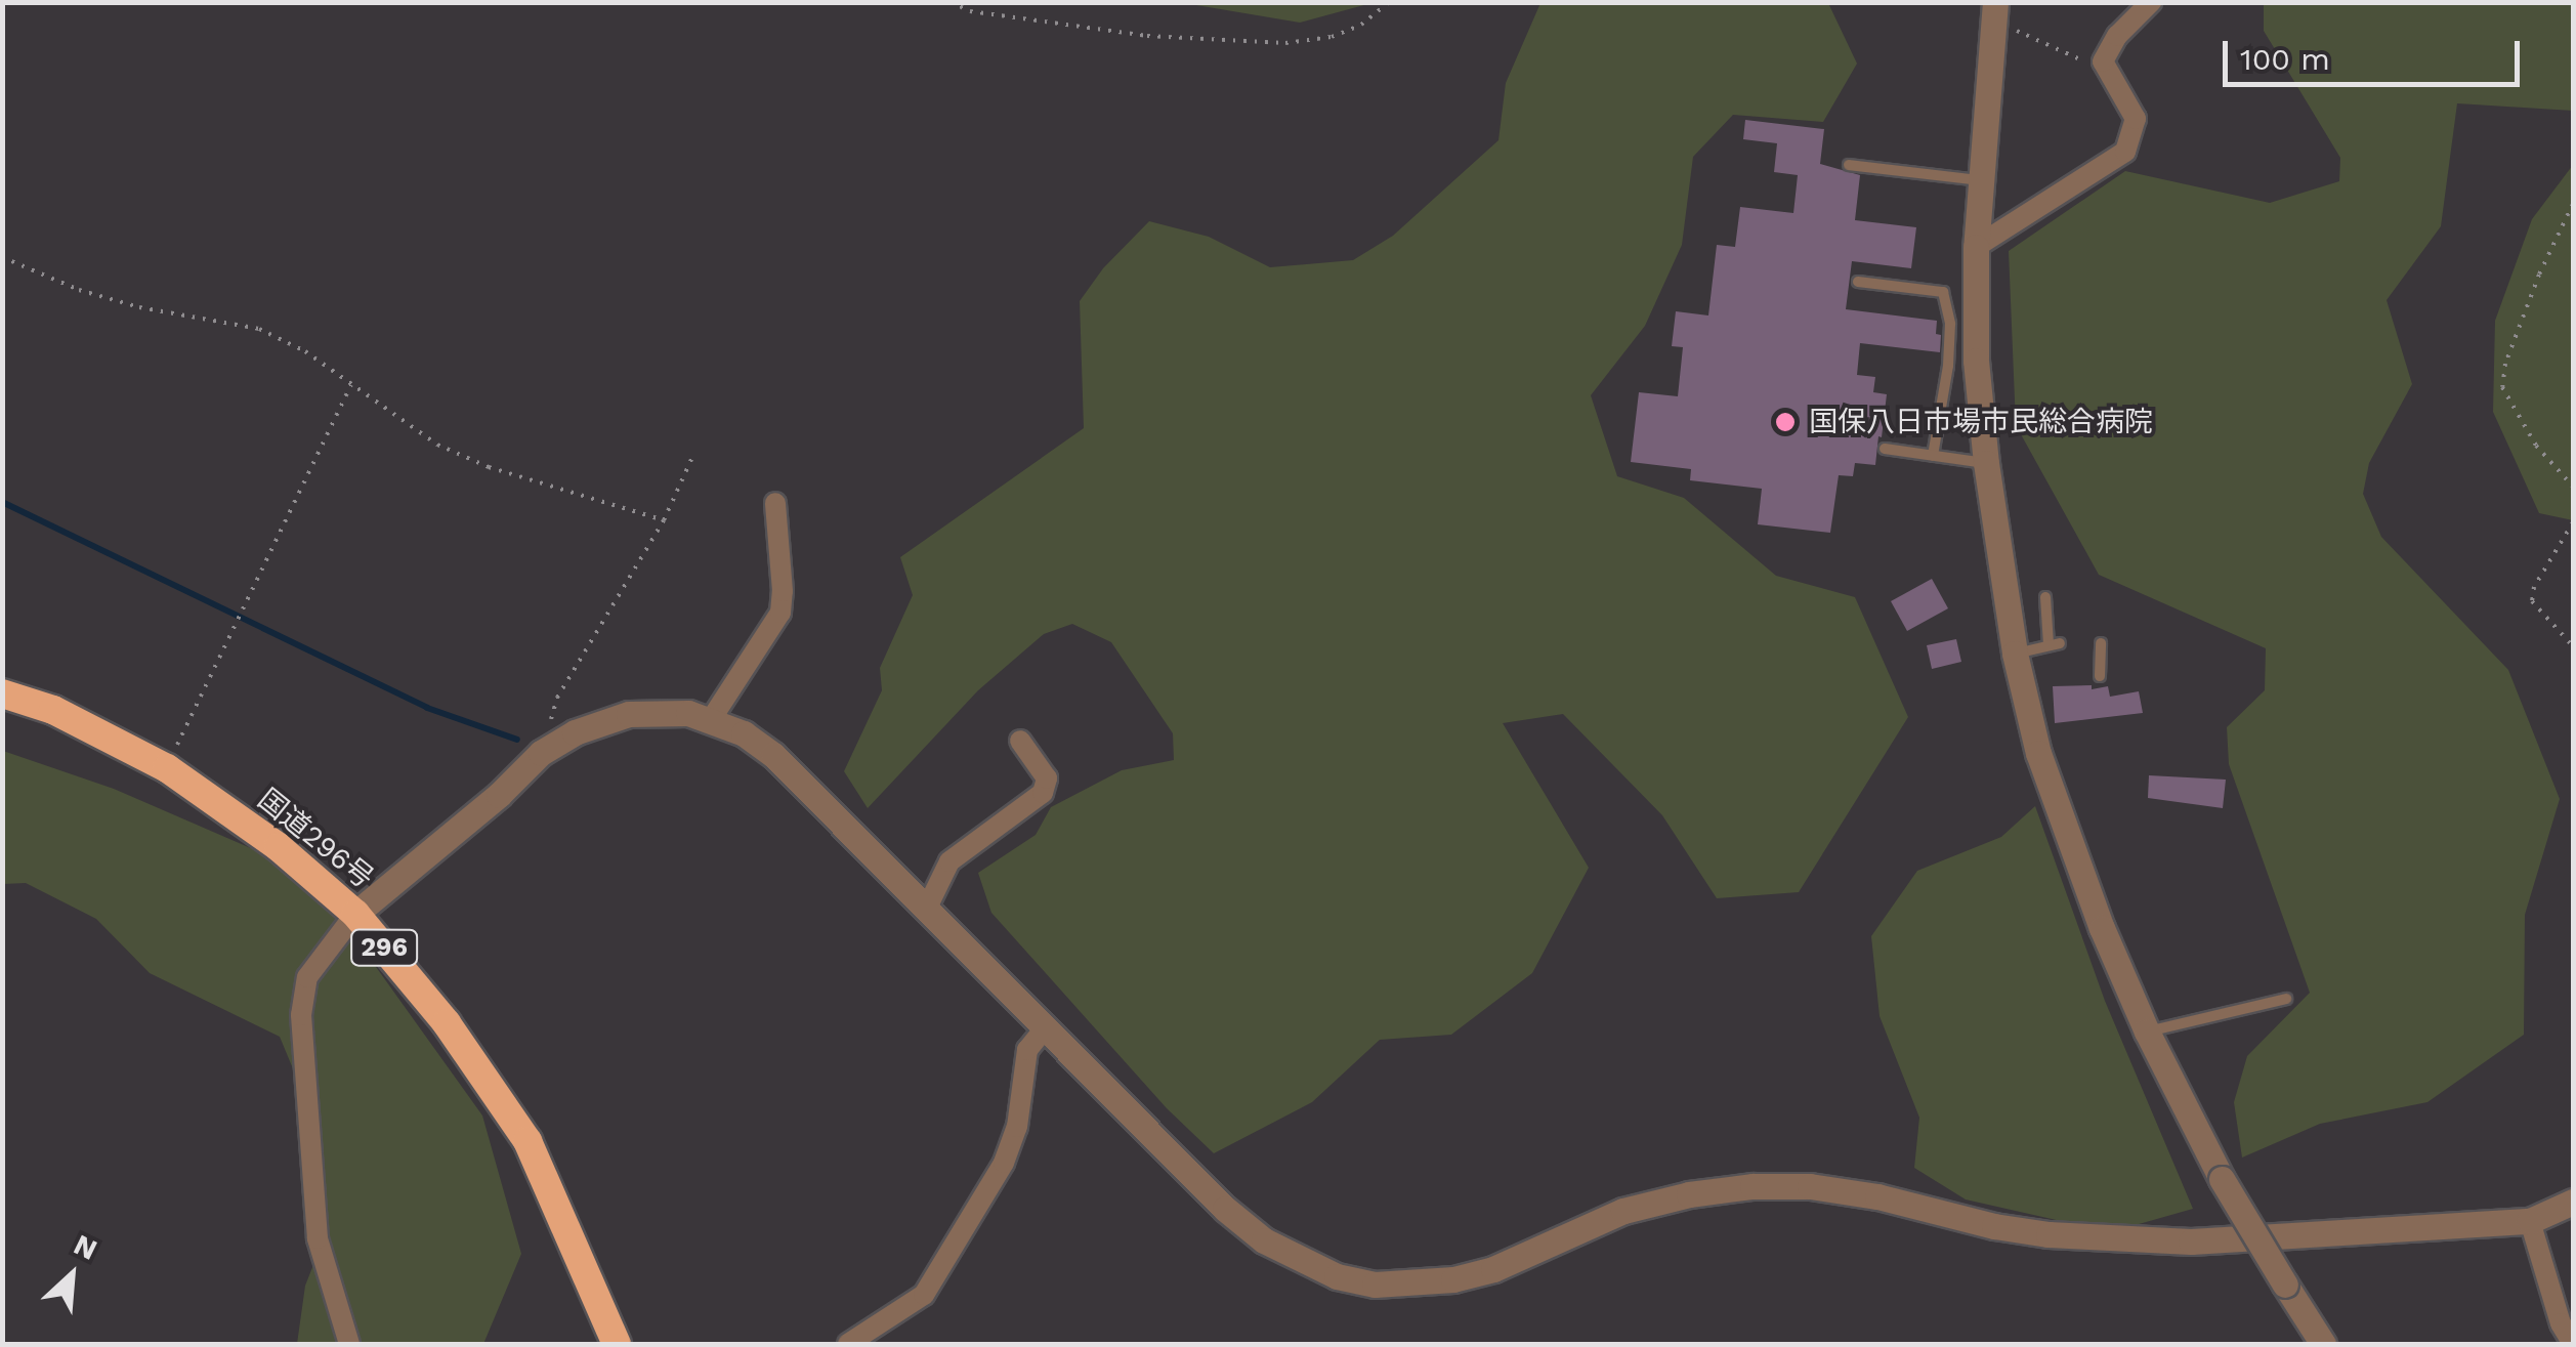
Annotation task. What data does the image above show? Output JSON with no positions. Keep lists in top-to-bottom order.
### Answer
{
  "streets": {
    "highway": ["国道296号", "296"]
  },
  "places": ["国保八日市場市民総合病院"],
  "scale_bar": "100 m",
  "north": "top right"
}
